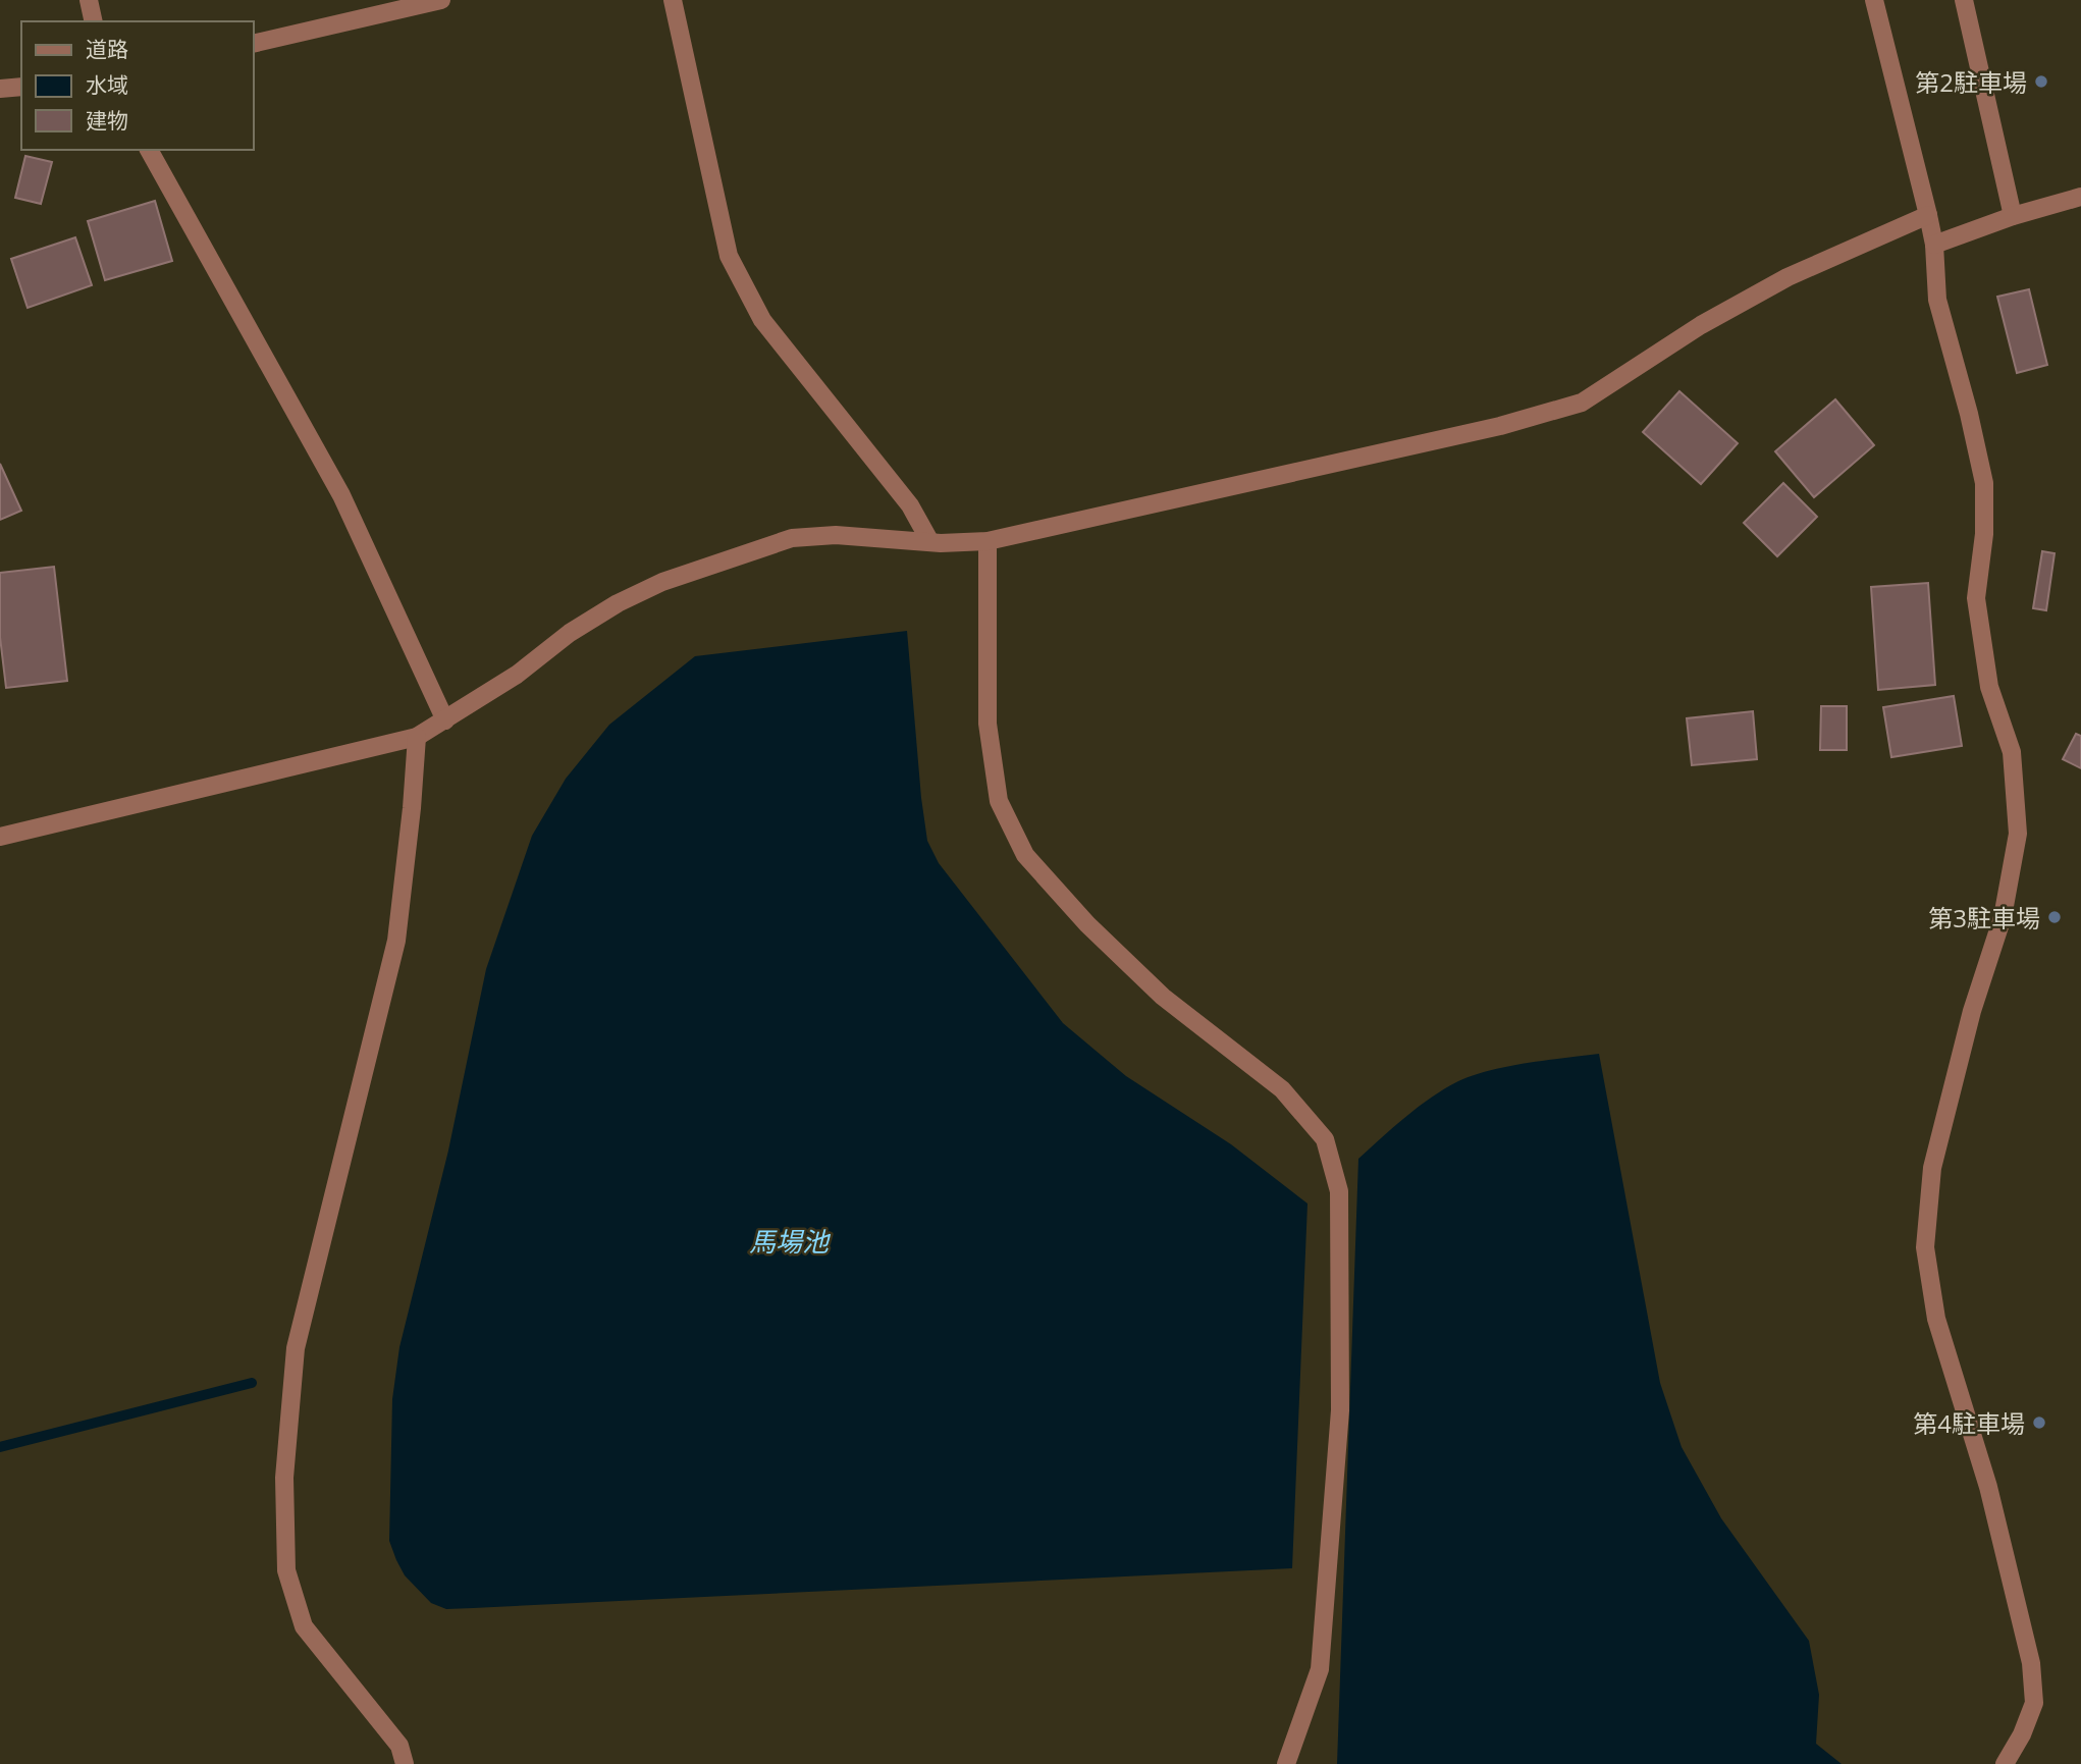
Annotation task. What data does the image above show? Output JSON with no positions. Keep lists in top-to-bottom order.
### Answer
{
  "water": ["馬場池"],
  "places": ["第2駐車場", "第3駐車場", "第4駐車場"],
  "legend": ["道路", "水域", "建物"]
}
